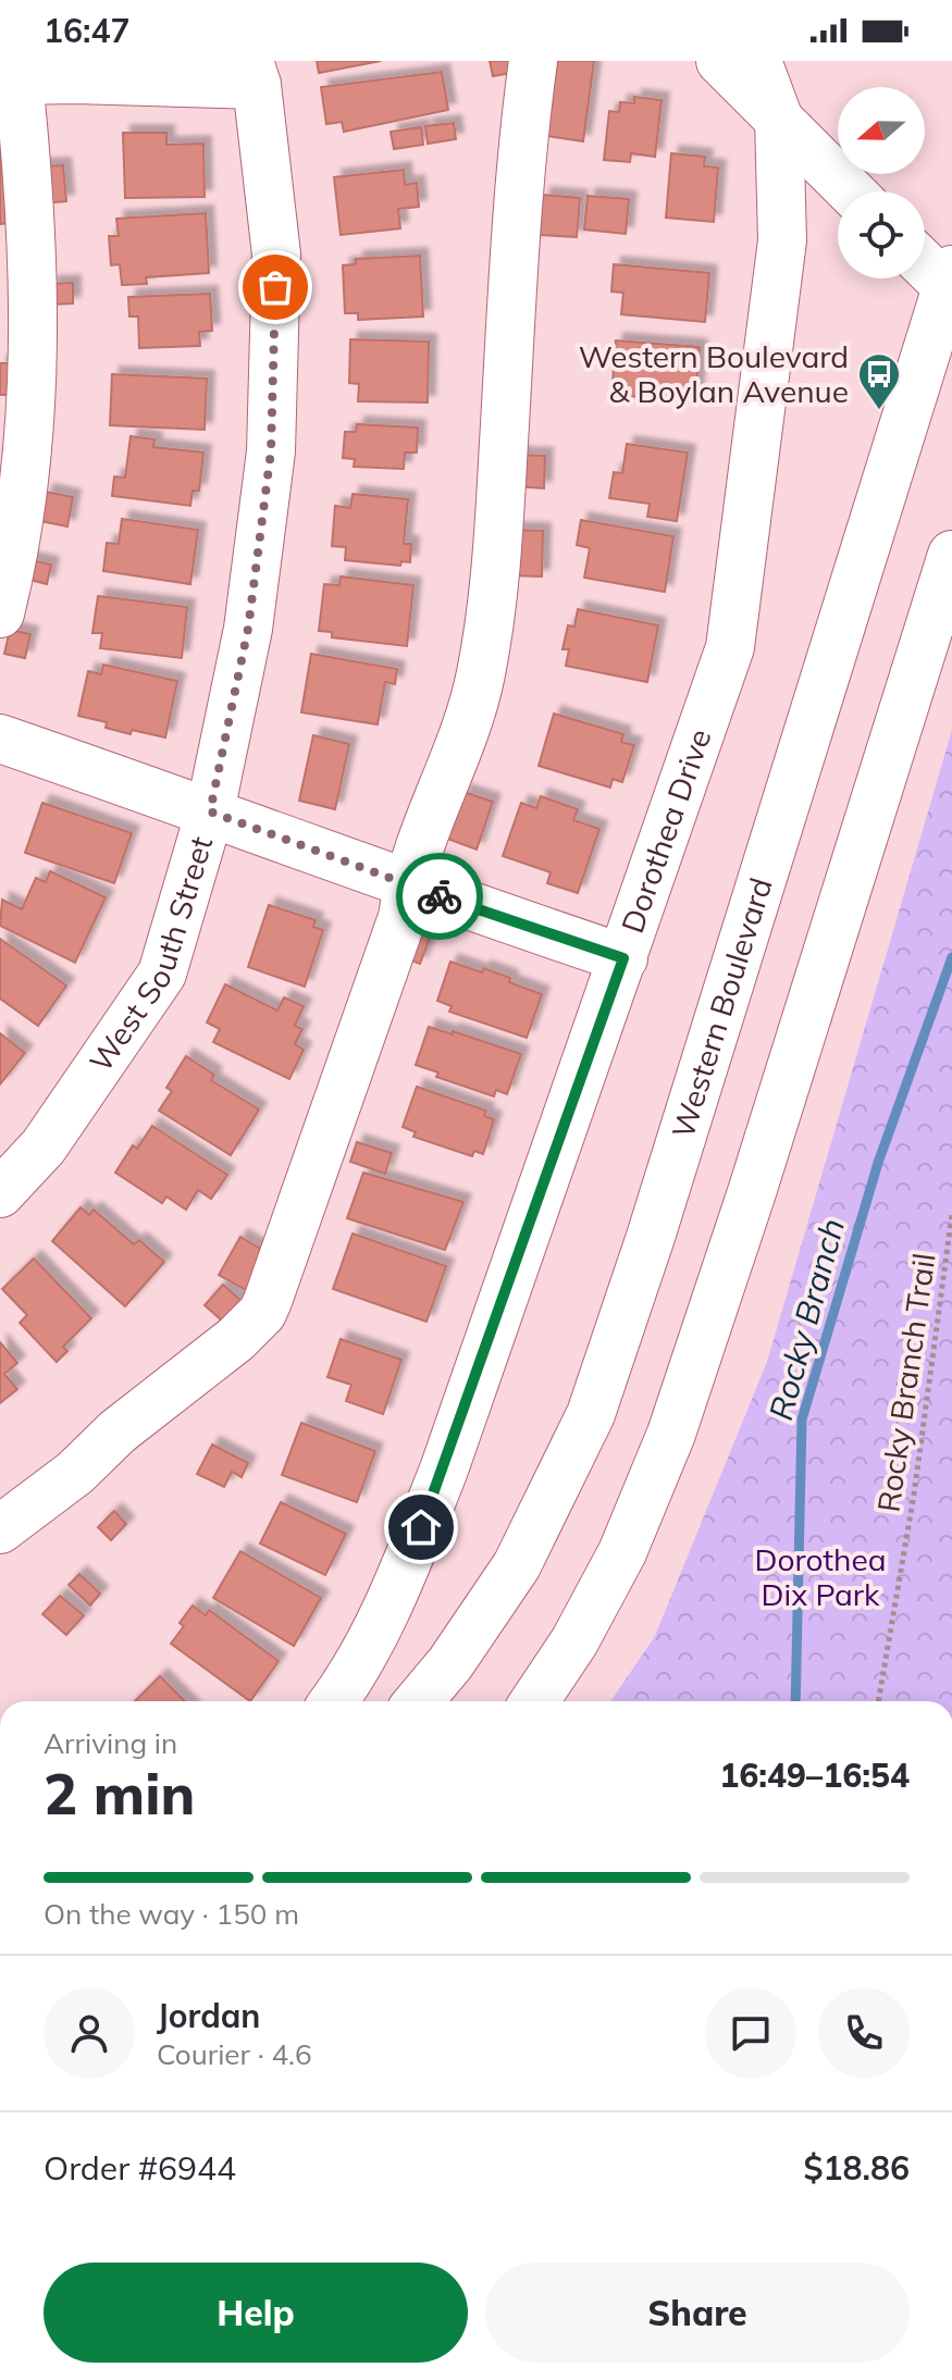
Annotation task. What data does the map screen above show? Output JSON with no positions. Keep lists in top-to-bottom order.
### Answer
{
  "streets": {
    "street": ["Dorothea Drive", "West South Street", "Western Boulevard"],
    "path": ["Rocky Branch Trail"]
  },
  "water": ["Rocky Branch"],
  "parks": ["Dorothea Dix Park"],
  "places": {
    "bus stop": ["Western Boulevard & Boylan Avenue"]
  },
  "north": "left",
  "page": {
    "status": "16:47",
    "heading": ["2 min", "Arriving in", "16:49–16:54"],
    "panel": [
      "Jordan",
      "Courier · 4.6",
      "Order #6944",
      "$18.86"
    ],
    "bar": "On the way · 150 m",
    "buttons": ["Help", "Share"]
  }
}
